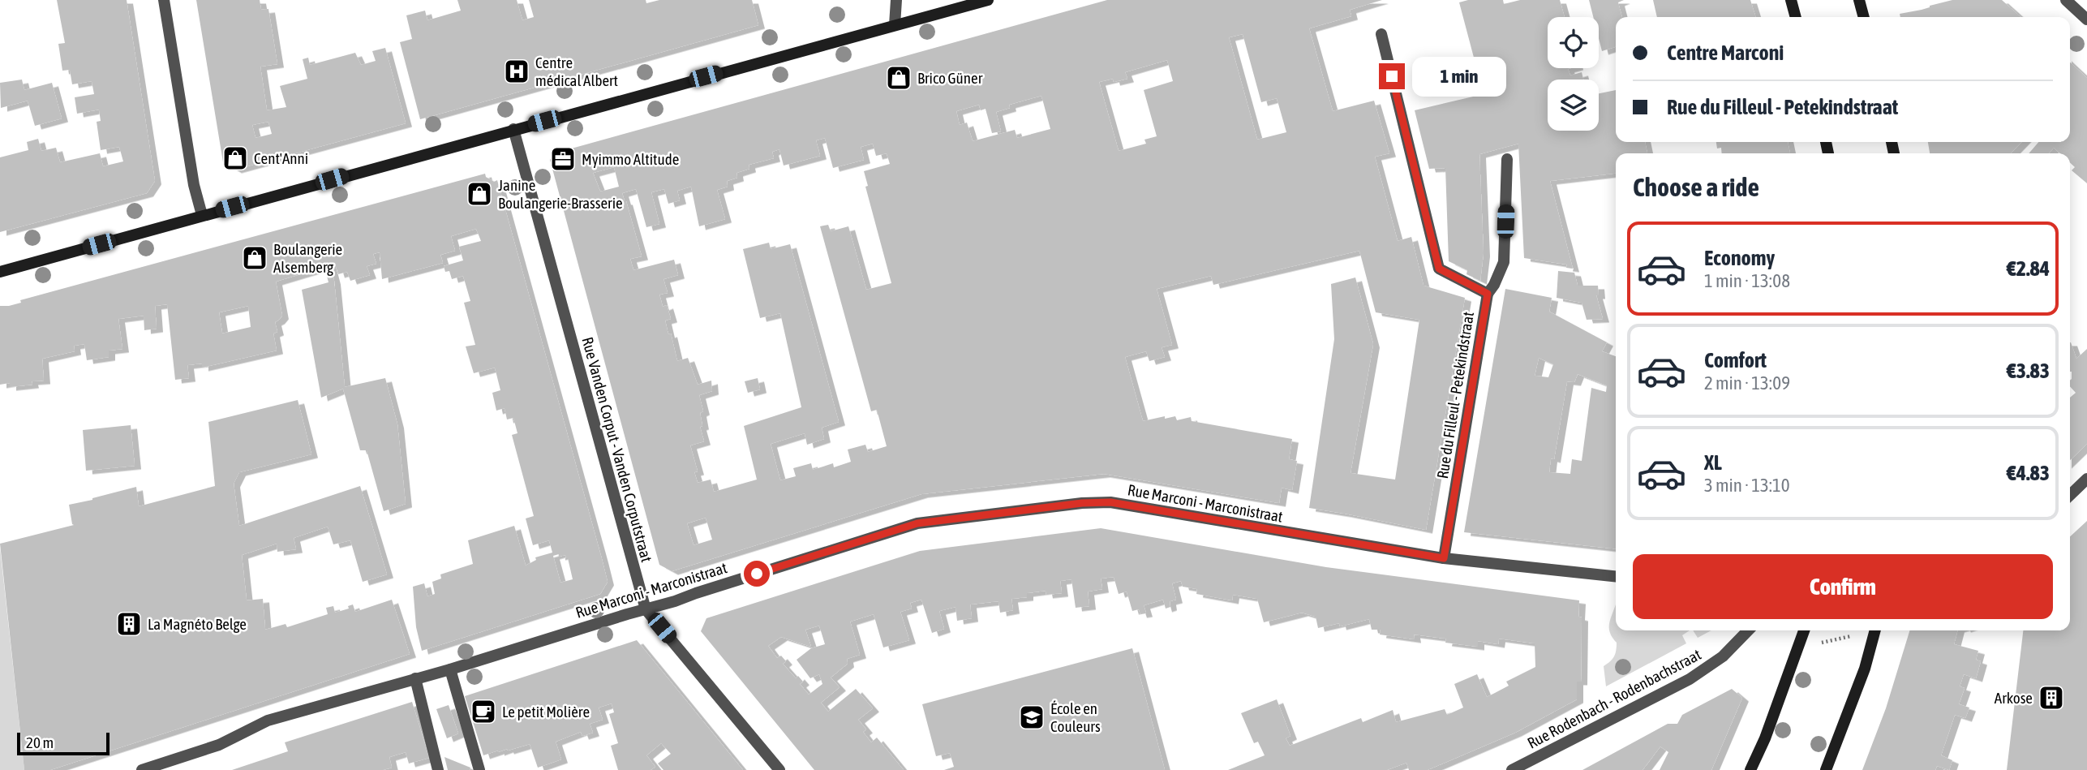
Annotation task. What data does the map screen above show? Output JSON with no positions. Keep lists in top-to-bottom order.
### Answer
{
  "streets": {
    "street": [
      "Rue du Filleul - Petekindstraat",
      "Rue Vanden Corput - Vanden Corputstraat",
      "Rue Marconi - Marconistraat",
      "Rue Rodenbach - Rodenbachstraat"
    ]
  },
  "crossings": [
    ["Rue du Filleul - Petekindstraat", "Rue Marconi - Marconistraat"],
    ["Rue Vanden Corput - Vanden Corputstraat", "Rue Marconi - Marconistraat"]
  ],
  "places": {
    "hospital": ["Centre médical Albert"],
    "shop": [
      "Brico Güner",
      "Cent'Anni",
      "Janine Boulangerie-Brasserie",
      "Boulangerie Alsemberg"
    ],
    "office": ["Myimmo Altitude"],
    "building": ["La Magnéto Belge", "Arkose"],
    "cafe": ["Le petit Molière"],
    "school or university": ["École en Couleurs"]
  },
  "scale_bar": "20 m",
  "page": {
    "banner": ["Centre Marconi", "Rue du Filleul - Petekindstraat"],
    "bubble": "1 min",
    "heading": "Choose a ride",
    "list": [
      {
        "name": "Economy",
        "note": "1 min · 13:08",
        "value": "€2.84"
      },
      {
        "name": "Comfort",
        "note": "2 min · 13:09",
        "value": "€3.83"
      },
      {
        "name": "XL",
        "note": "3 min · 13:10",
        "value": "€4.83"
      }
    ],
    "buttons": "Confirm",
    "scale": "20 m"
  }
}
